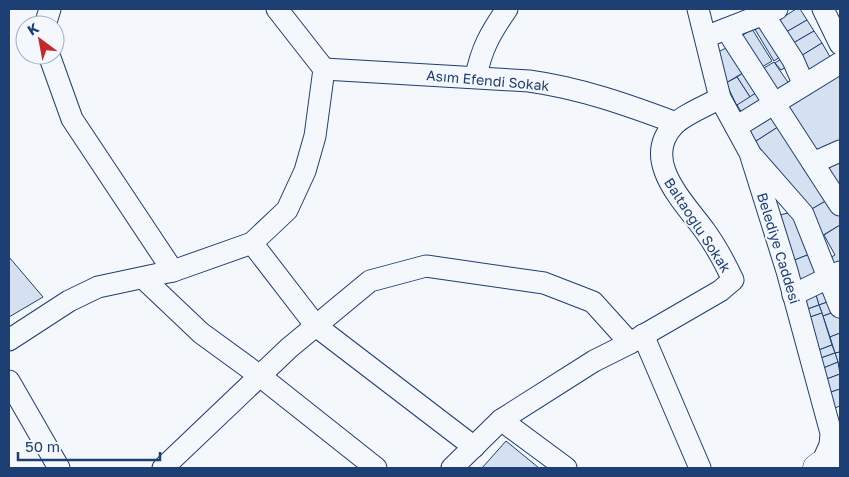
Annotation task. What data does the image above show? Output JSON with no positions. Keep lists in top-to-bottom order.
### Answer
{
  "streets": {
    "street": ["Asım Efendi Sokak", "Baltaoğlu Sokak", "Belediye Caddesi"]
  },
  "crossings": [
    ["Asım Efendi Sokak", "Baltaoğlu Sokak"]
  ],
  "scale_bar": "50 m",
  "north": "top left"
}
